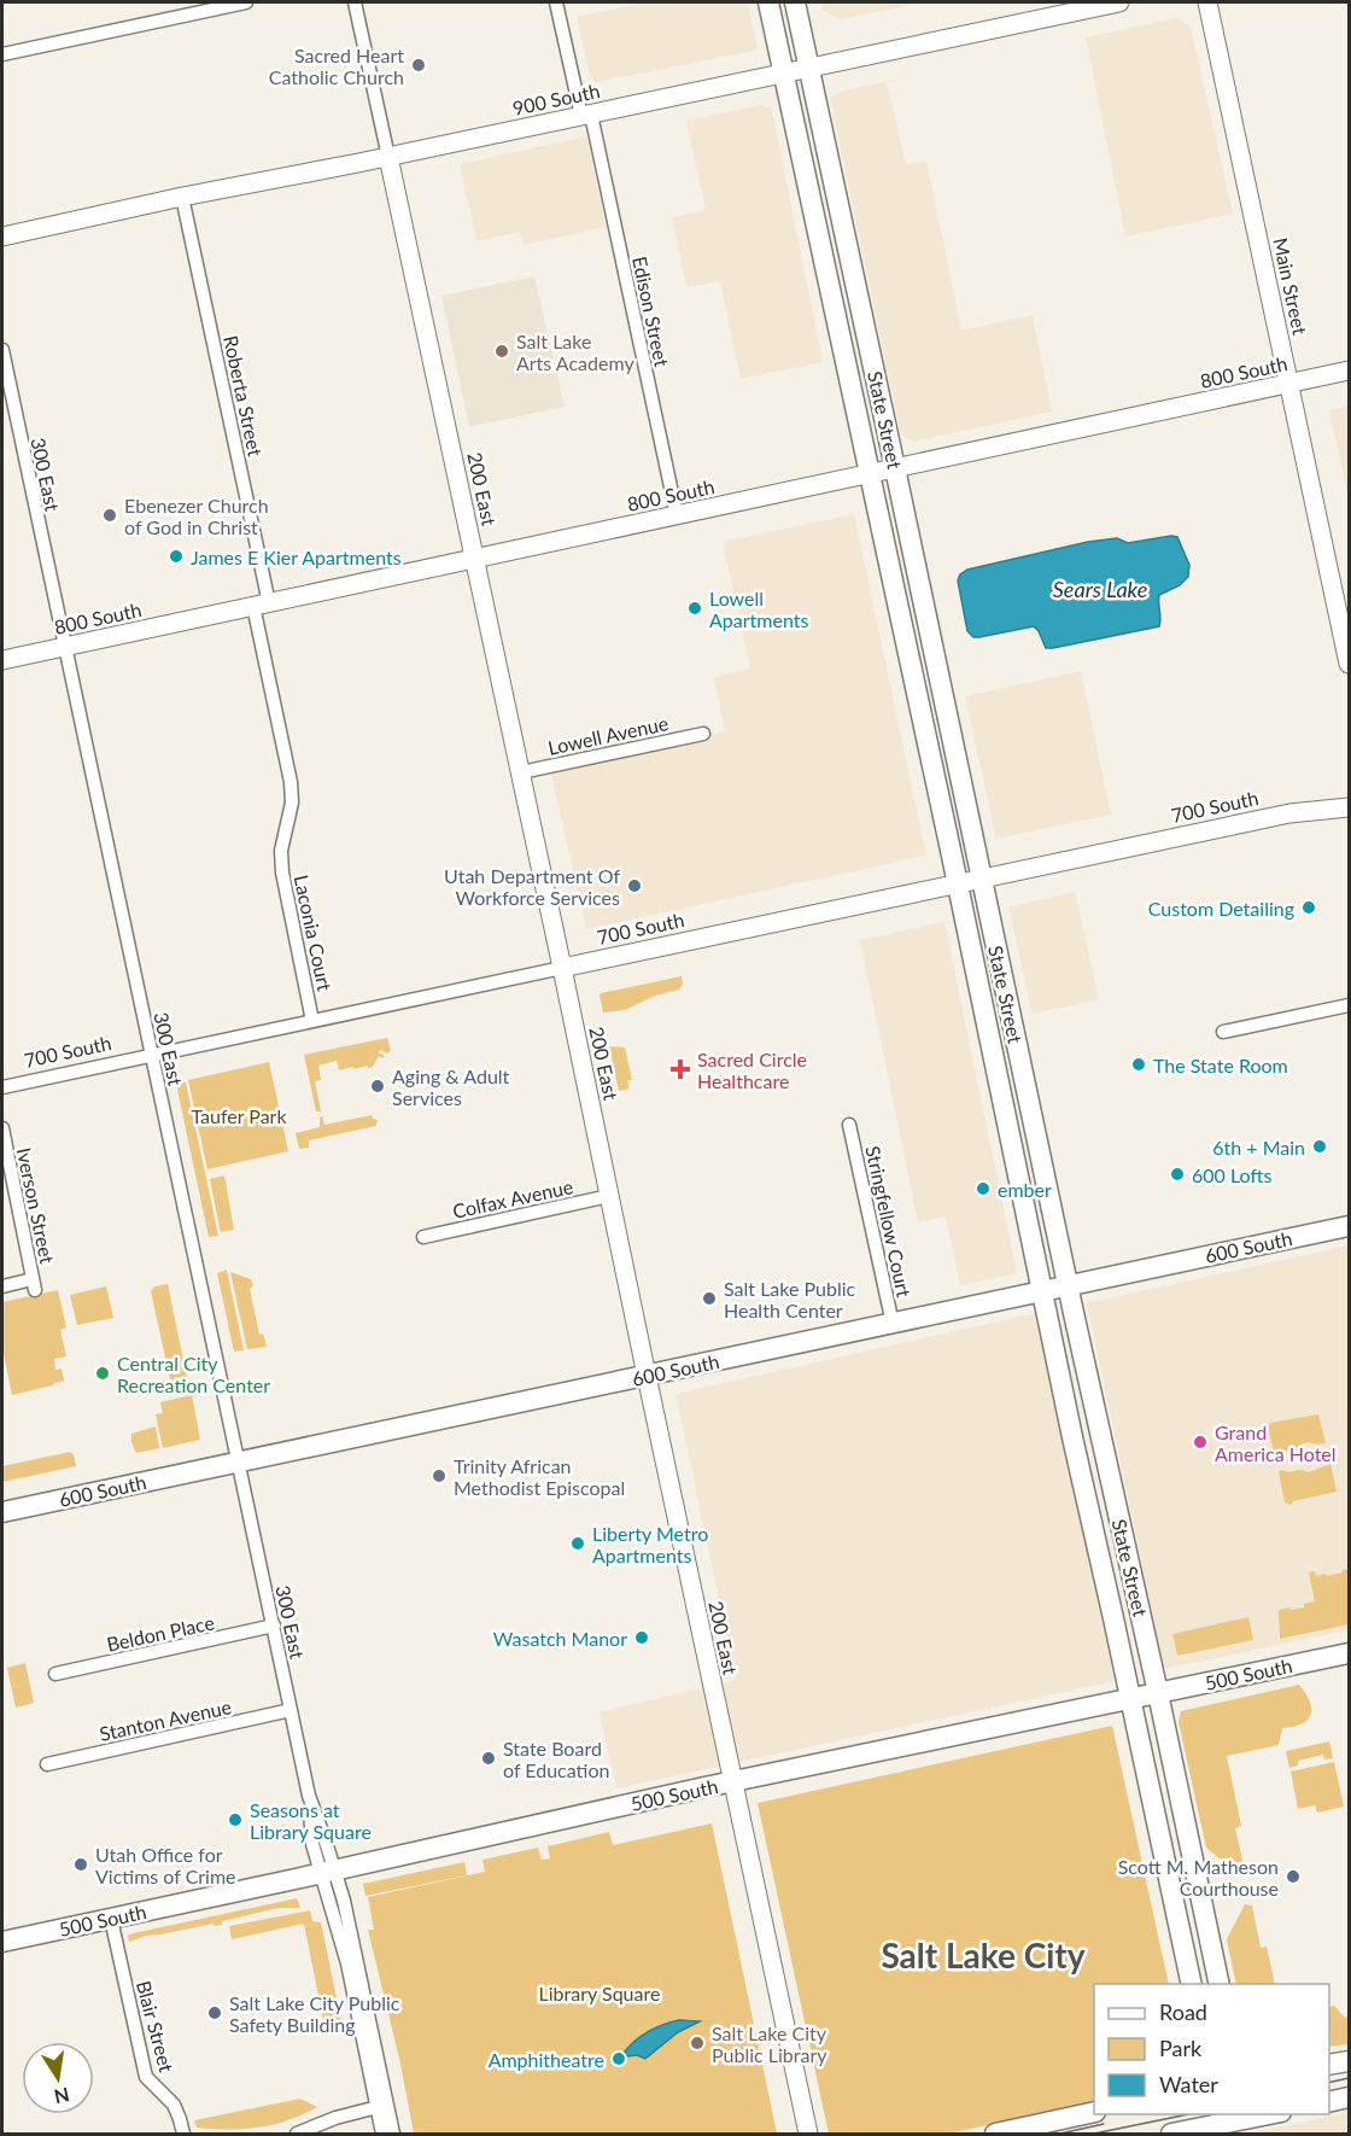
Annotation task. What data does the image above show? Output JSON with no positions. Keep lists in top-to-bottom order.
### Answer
{
  "streets": {
    "main road": ["State Street", "600 South", "500 South"],
    "street": [
      "900 South",
      "Main Street",
      "Edison Street",
      "800 South",
      "Roberta Street",
      "300 East",
      "200 East",
      "Lowell Avenue",
      "700 South",
      "Laconia Court",
      "Colfax Avenue",
      "Iverson Street",
      "Stringfellow Court",
      "Beldon Place",
      "Stanton Avenue",
      "Blair Street"
    ]
  },
  "crossings": [
    ["900 South", "Edison Street"],
    ["900 South", "Roberta Street"],
    ["900 South", "State Street"],
    ["900 South", "200 East"],
    ["Main Street", "800 South"],
    ["Edison Street", "800 South"],
    ["800 South", "Roberta Street"],
    ["800 South", "State Street"],
    ["800 South", "300 East"],
    ["800 South", "200 East"],
    ["Roberta Street", "Laconia Court"],
    ["State Street", "700 South"],
    ["State Street", "600 South"],
    ["State Street", "500 South"],
    ["300 East", "700 South"],
    ["300 East", "600 South"],
    ["300 East", "Beldon Place"],
    ["300 East", "500 South"],
    ["300 East", "Stanton Avenue"],
    ["200 East", "Lowell Avenue"],
    ["200 East", "700 South"],
    ["200 East", "Colfax Avenue"],
    ["200 East", "600 South"],
    ["200 East", "500 South"],
    ["700 South", "Laconia Court"],
    ["Stringfellow Court", "600 South"],
    ["500 South", "Blair Street"]
  ],
  "districts": ["Salt Lake City"],
  "water": ["Sears Lake"],
  "parks": ["Taufer Park", "Library Square"],
  "places": {
    "other": [
      "Sacred Heart Catholic Church",
      "Salt Lake Arts Academy",
      "Ebenezer Church of God in Christ",
      "James E Kier Apartments",
      "Lowell Apartments",
      "Utah Department Of Workforce Services",
      "Custom Detailing",
      "The State Room",
      "Aging & Adult Services",
      "6th + Main",
      "600 Lofts",
      "ember",
      "Salt Lake Public Health Center",
      "Central City Recreation Center",
      "Grand America Hotel",
      "Trinity African Methodist Episcopal",
      "Liberty Metro Apartments",
      "Wasatch Manor",
      "State Board of Education",
      "Seasons at Library Square",
      "Utah Office for Victims of Crime",
      "Scott M. Matheson Courthouse",
      "Salt Lake City Public Safety Building",
      "Salt Lake City Public Library",
      "Amphitheatre"
    ],
    "health": ["Sacred Circle Healthcare"]
  },
  "legend": ["Road", "Park", "Water"],
  "north": "bottom"
}
